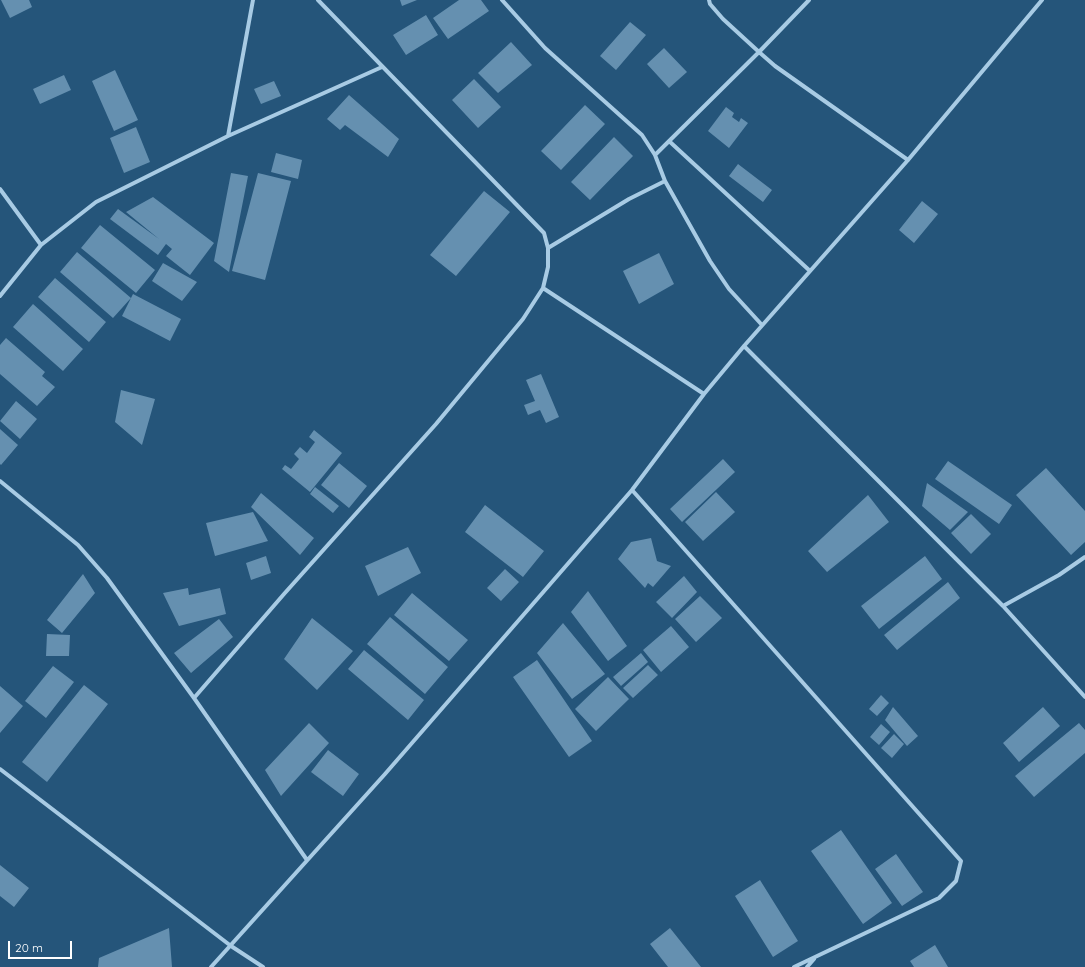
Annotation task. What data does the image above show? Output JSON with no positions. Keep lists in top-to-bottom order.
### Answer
{
  "scale_bar": "20 m"
}
